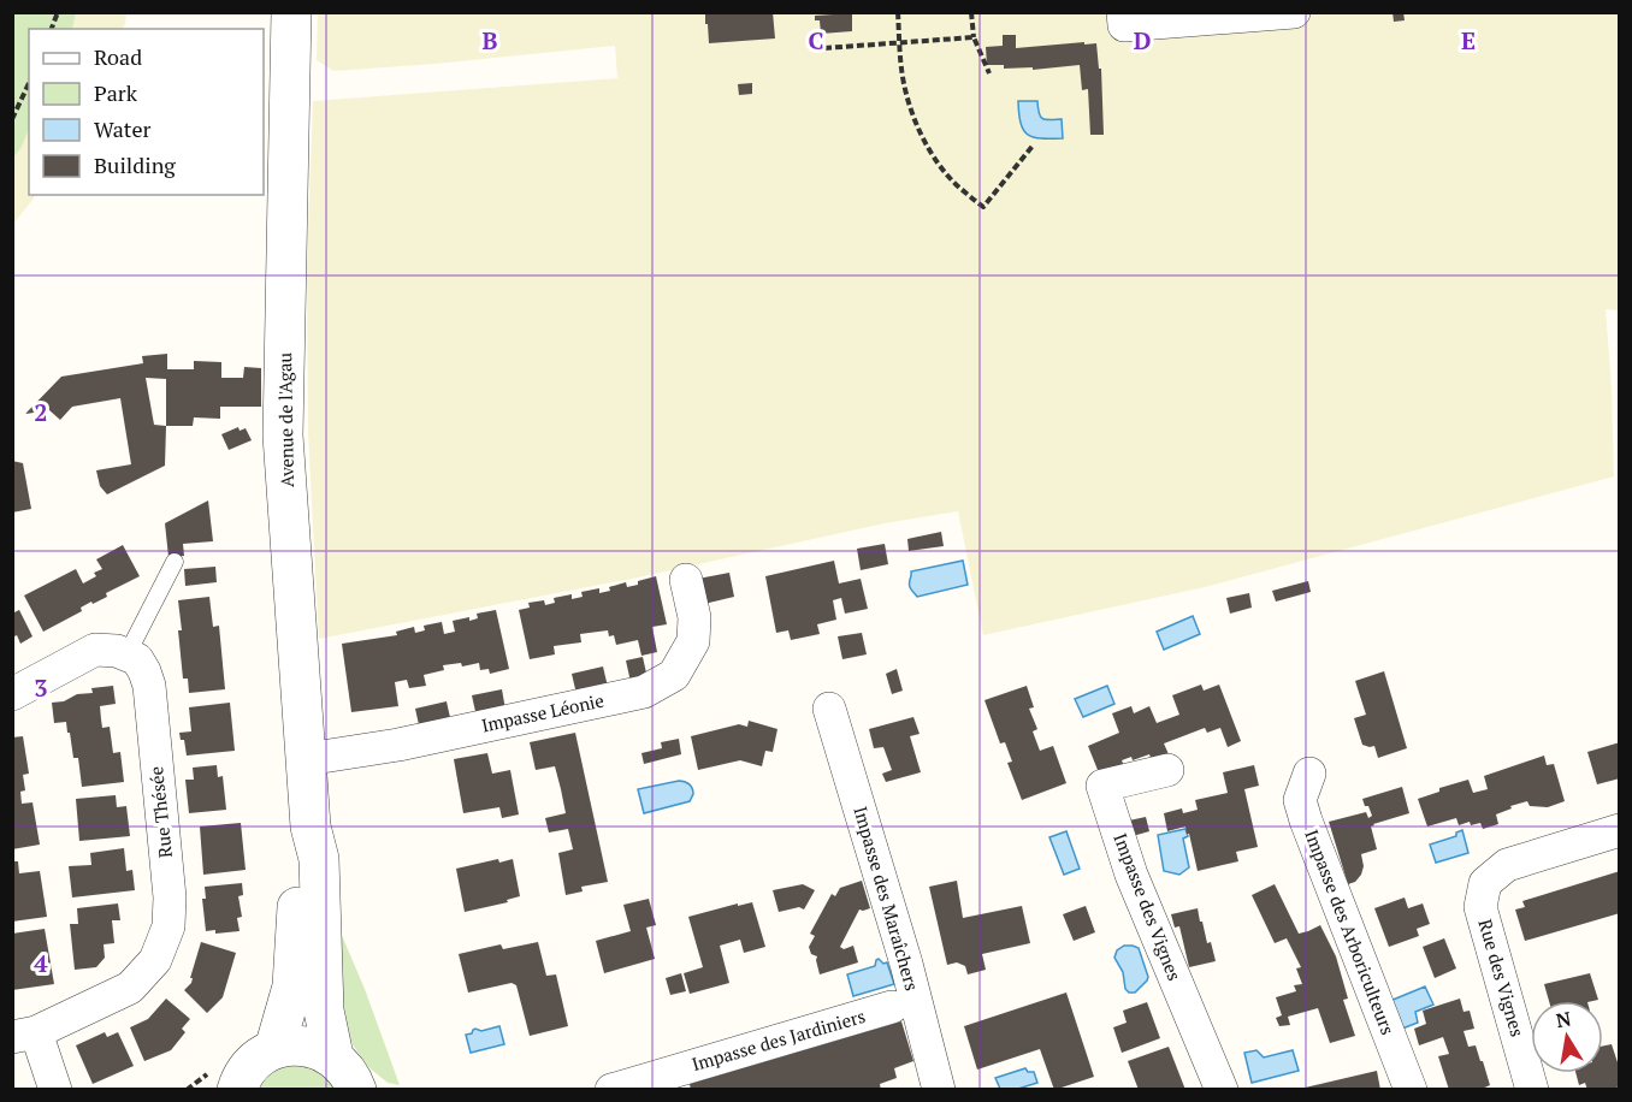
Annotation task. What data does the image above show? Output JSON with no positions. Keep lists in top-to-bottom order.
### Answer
{
  "streets": {
    "street": [
      "Avenue de l'Agau",
      "Impasse Léonie",
      "Rue Thésée",
      "Impasse des Maraîchers",
      "Impasse des Vignes",
      "Impasse des Arboriculteurs",
      "Rue des Vignes",
      "Impasse des Jardiniers"
    ]
  },
  "crossings": [
    ["Avenue de l'Agau", "Impasse Léonie"]
  ],
  "legend": [
    "Road",
    "Park",
    "Water",
    "Building"
  ],
  "north": "top",
  "grid": {
    "columns": [
      "B",
      "C",
      "D",
      "E"
    ],
    "rows": ["2", "3", "4"]
  }
}
